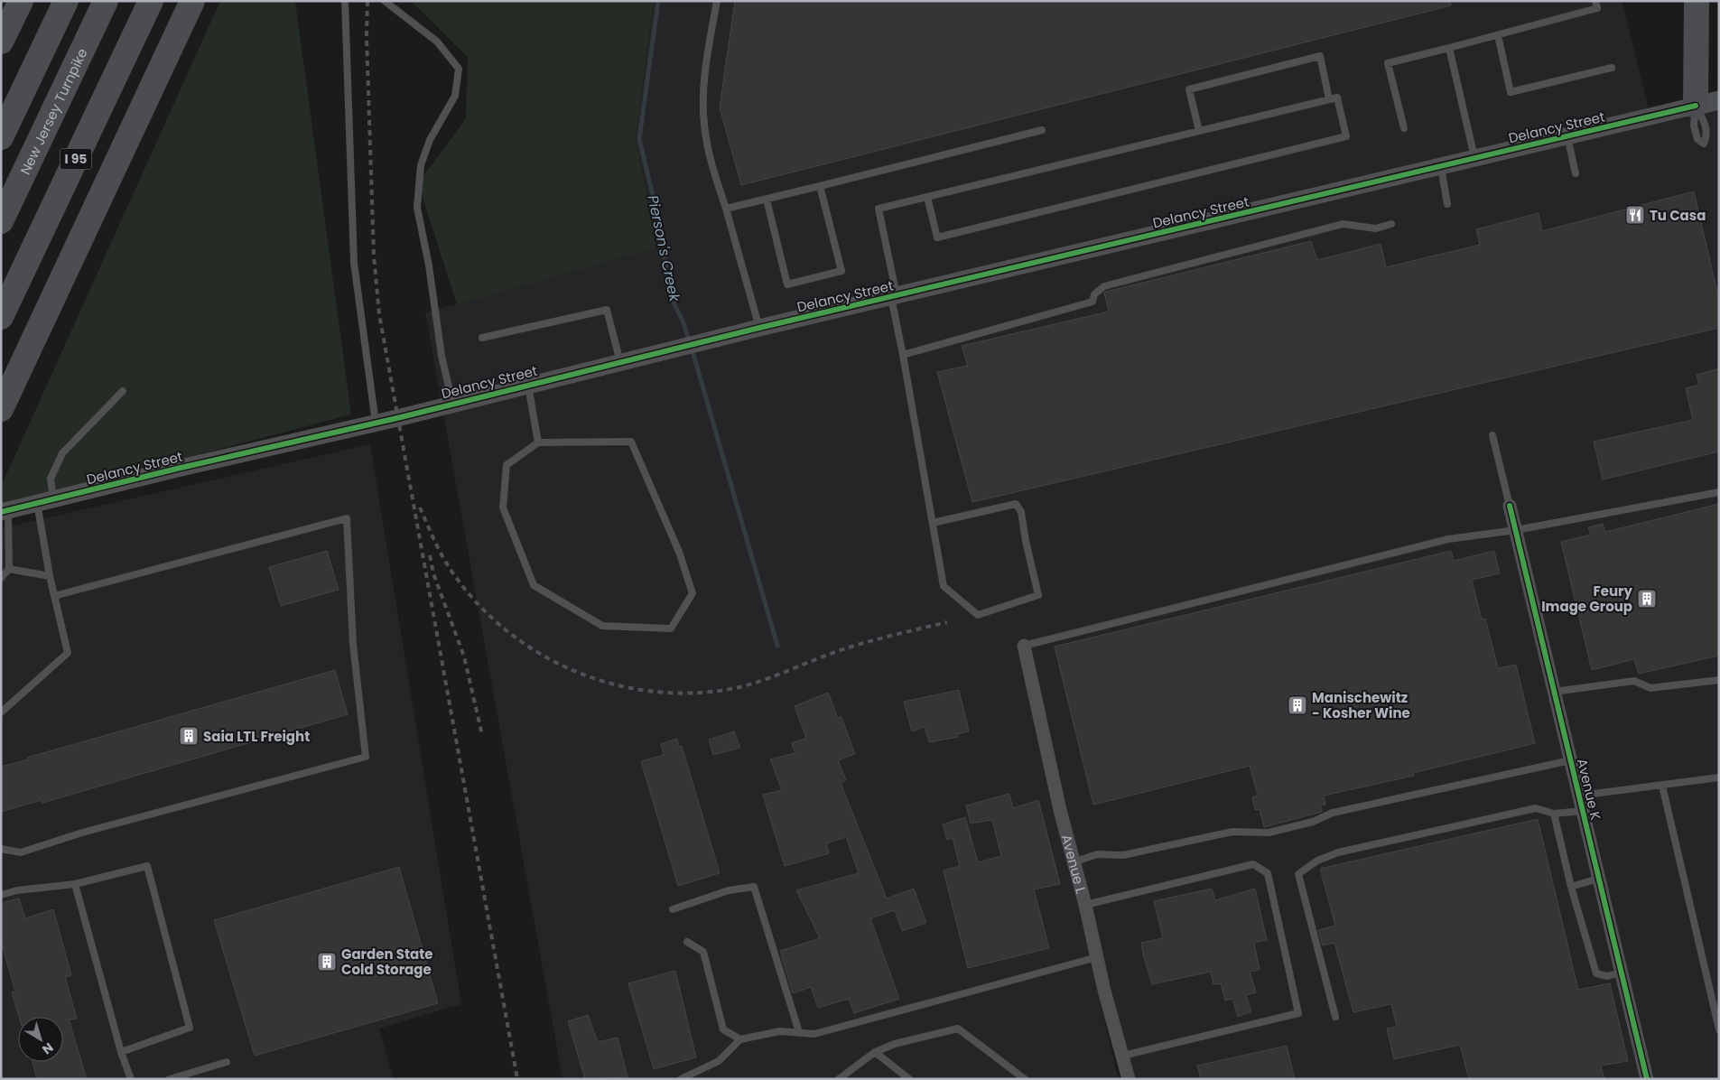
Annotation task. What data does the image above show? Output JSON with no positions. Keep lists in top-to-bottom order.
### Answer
{
  "streets": {
    "highway": ["New Jersey Turnpike", "I 95"],
    "street": ["Delancy Street", "Avenue K", "Avenue L"]
  },
  "water": ["Pierson's Creek"],
  "places": {
    "restaurant": ["Tu Casa"],
    "building": [
      "Feury Image Group",
      "Manischewitz - Kosher Wine",
      "Saia LTL Freight",
      "Garden State Cold Storage"
    ]
  },
  "north": "bottom right"
}
